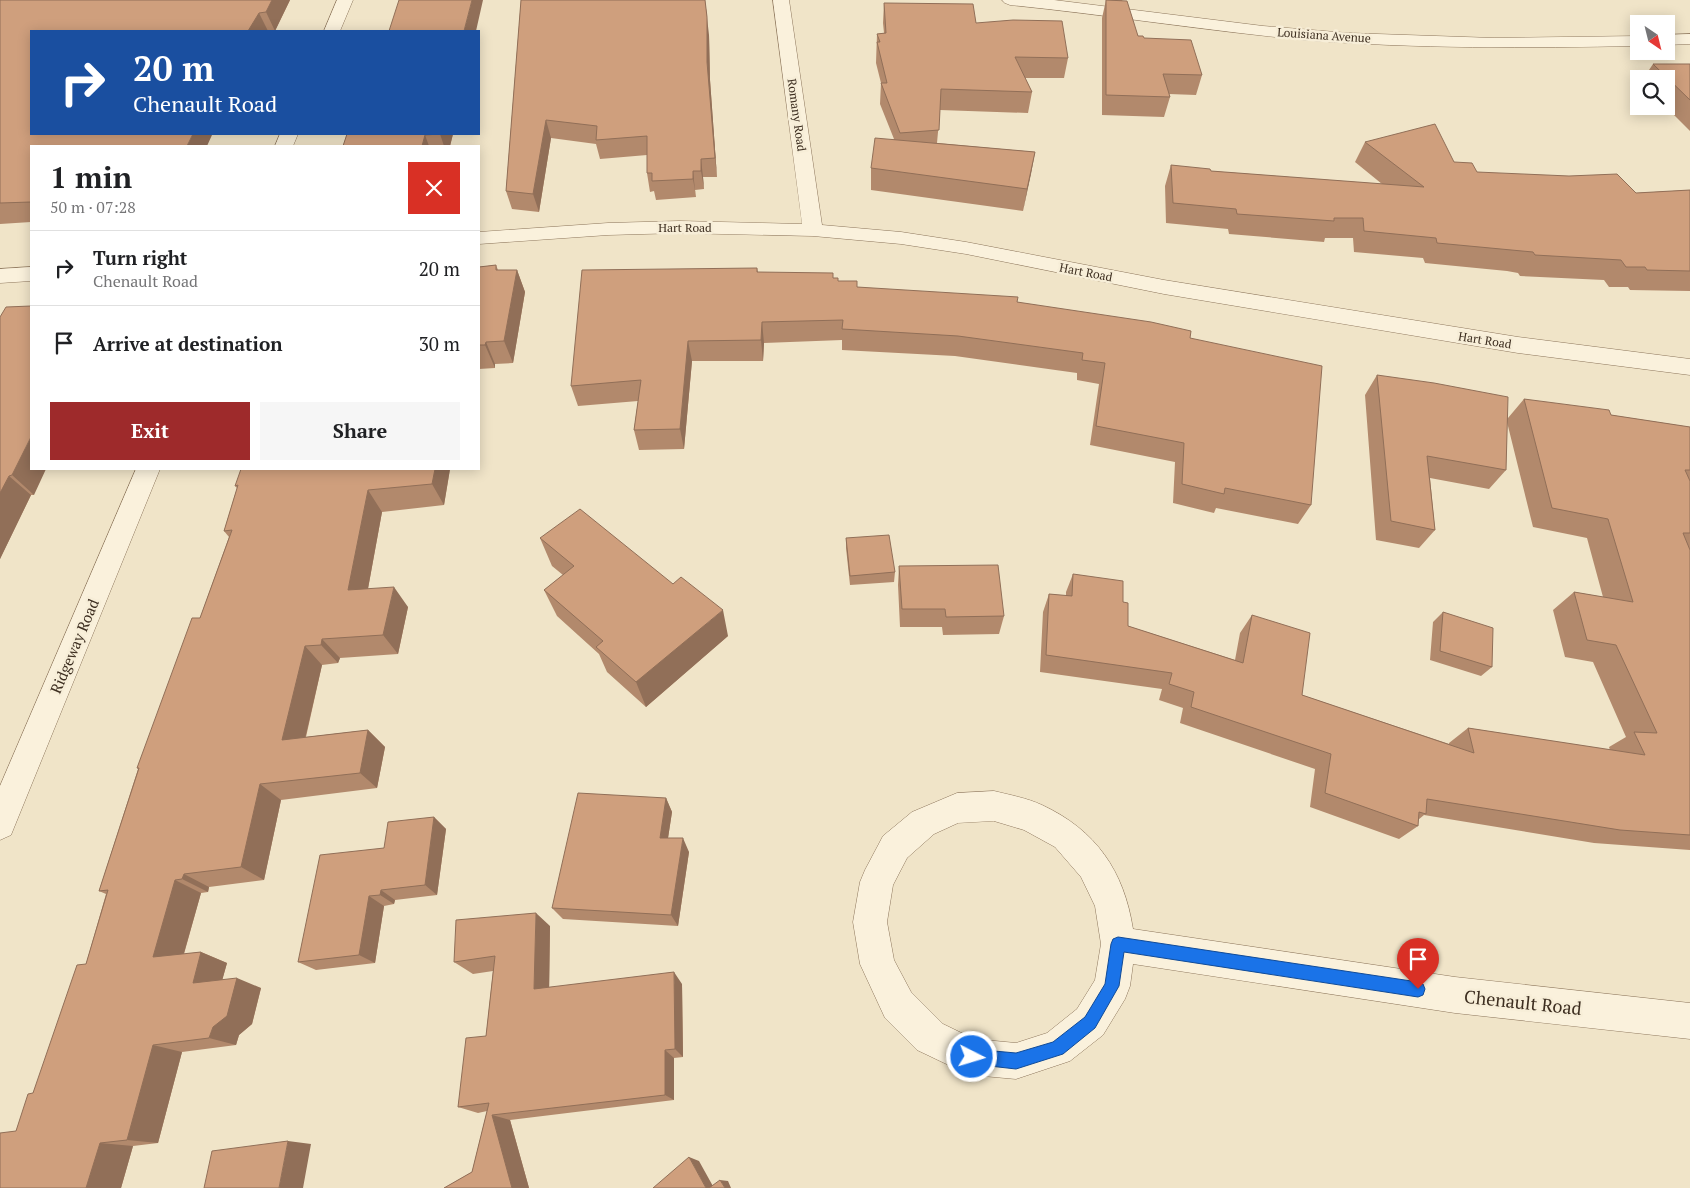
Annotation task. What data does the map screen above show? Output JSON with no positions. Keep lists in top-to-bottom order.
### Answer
{
  "streets": {
    "street": [
      "Louisiana Avenue",
      "Romany Road",
      "Hart Road",
      "Ridgeway Road",
      "Chenault Road"
    ]
  },
  "crossings": [
    ["Romany Road", "Hart Road"]
  ],
  "north": "bottom right",
  "page": {
    "turn": ["20 m", "Chenault Road"],
    "heading": ["1 min", "50 m · 07:28"],
    "list": [
      {
        "name": "Turn right",
        "note": "Chenault Road",
        "value": "20 m"
      },
      {
        "name": "Arrive at destination",
        "value": "30 m"
      }
    ],
    "buttons": ["Exit", "Share"]
  }
}
